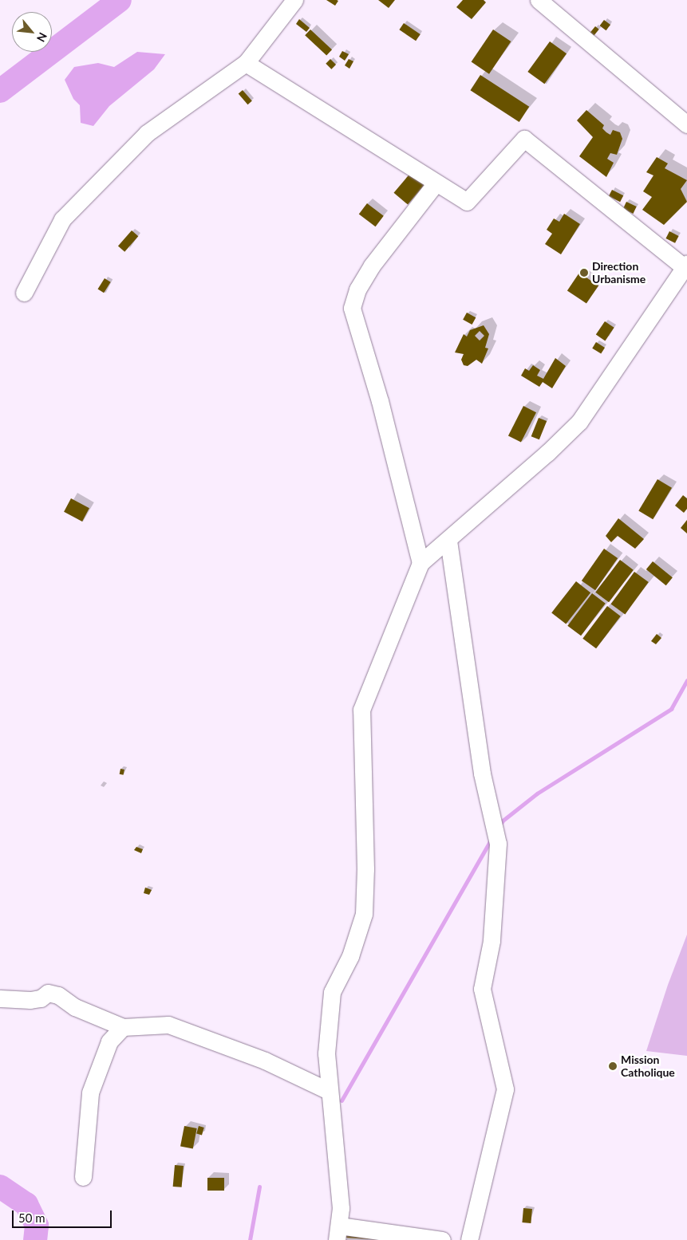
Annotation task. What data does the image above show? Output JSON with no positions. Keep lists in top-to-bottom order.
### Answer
{
  "places": ["Direction Urbanisme", "Mission Catholique"],
  "scale_bar": "50 m",
  "north": "bottom right"
}
